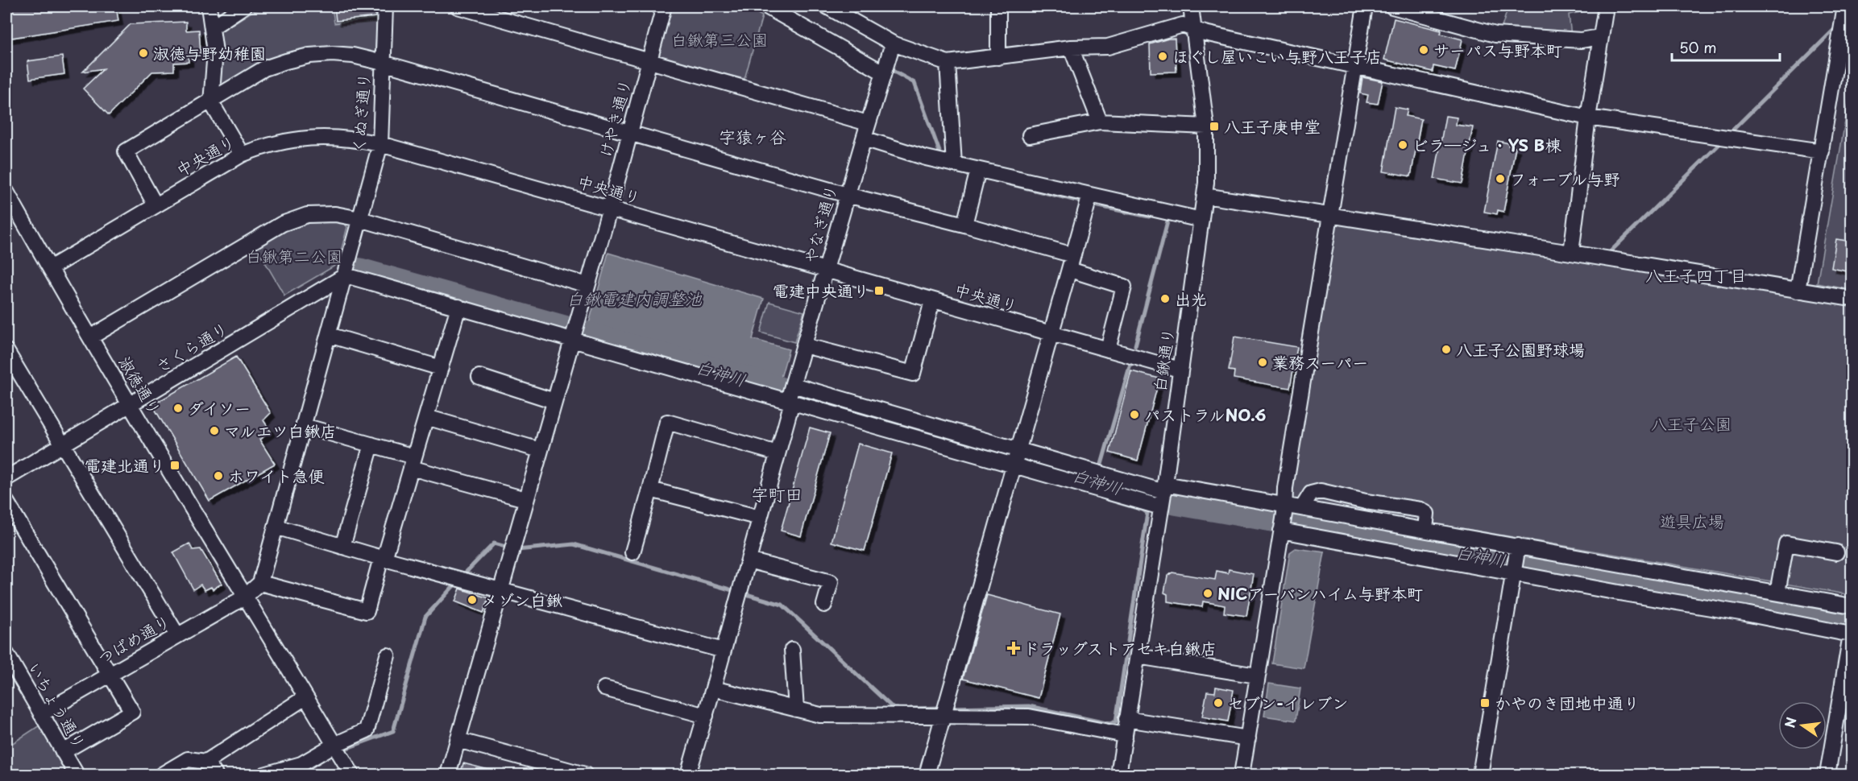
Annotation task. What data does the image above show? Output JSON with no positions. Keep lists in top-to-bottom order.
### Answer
{
  "streets": {
    "street": [
      "くぬぎ通り",
      "けやき通り",
      "中央通り",
      "やなぎ通り",
      "さくら通り",
      "白鍬通り",
      "淑徳通り",
      "つばめ通り",
      "いちょう通り"
    ]
  },
  "crossings": [
    ["くぬぎ通り", "中央通り"],
    ["くぬぎ通り", "さくら通り"],
    ["くぬぎ通り", "つばめ通り"],
    ["けやき通り", "中央通り"],
    ["中央通り", "やなぎ通り"],
    ["中央通り", "白鍬通り"],
    ["中央通り", "淑徳通り"],
    ["さくら通り", "淑徳通り"],
    ["淑徳通り", "つばめ通り"],
    ["つばめ通り", "いちょう通り"]
  ],
  "districts": ["字猿ヶ谷", "八王子四丁目", "字町田"],
  "water": ["白鍬電建内調整池", "白神川"],
  "parks": [
    "白鍬第三公園",
    "白鍬第二公園",
    "八王子公園",
    "遊具広場"
  ],
  "places": {
    "other": [
      "サーパス与野本町",
      "淑徳与野幼稚園",
      "ほぐし屋いこい与野八王子店",
      "ビラ―ジュ・YS B棟",
      "フォーブル与野",
      "出光",
      "八王子公園野球場",
      "業務スーパー",
      "ダイソー",
      "パストラルNO.6",
      "マルエツ白鍬店",
      "ホワイト急便",
      "NICアーバンハイム与野本町",
      "メゾン白鍬",
      "セブン-イレブン"
    ],
    "transit": [
      "八王子庚申堂",
      "電建中央通り",
      "電建北通り",
      "かやのき団地中通り"
    ],
    "health": ["ドラッグストアセキ白鍬店"]
  },
  "scale_bar": "50 m",
  "north": "left"
}
